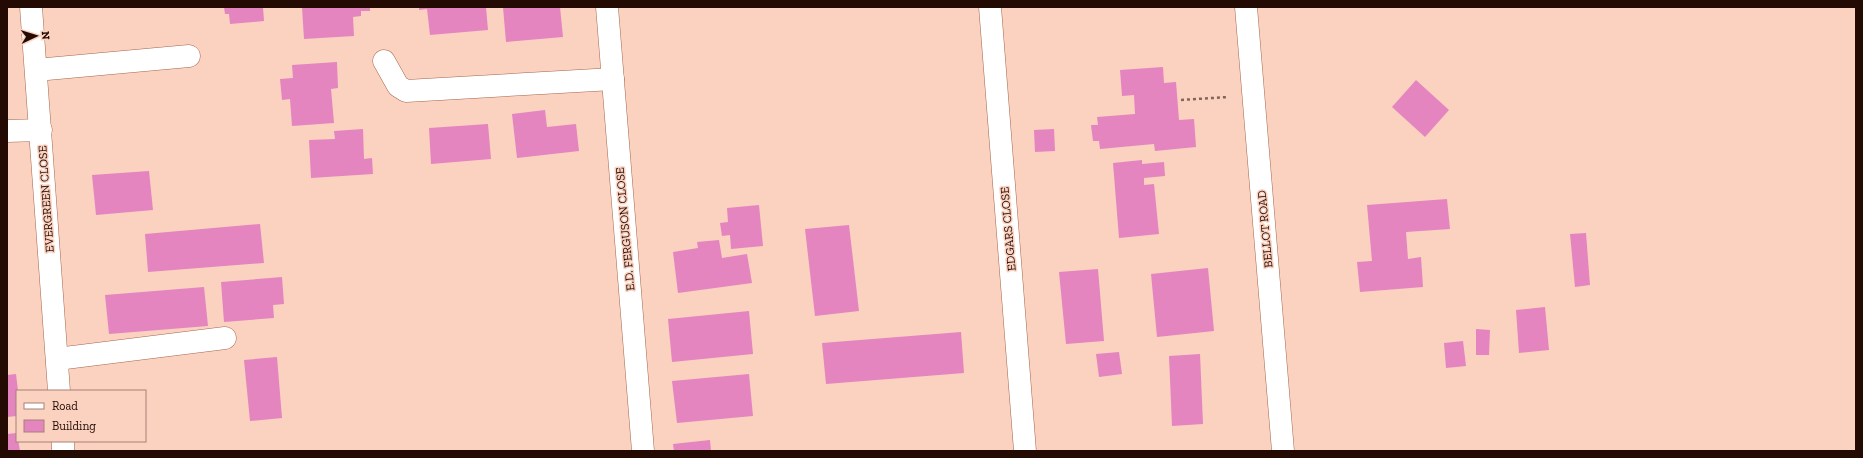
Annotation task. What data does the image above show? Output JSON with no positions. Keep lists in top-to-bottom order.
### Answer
{
  "streets": {
    "street": [
      "EVERGREEN CLOSE",
      "E.D. FERGUSON CLOSE",
      "EDGARS CLOSE",
      "BELLOT ROAD"
    ]
  },
  "legend": ["Road", "Building"],
  "north": "right"
}
